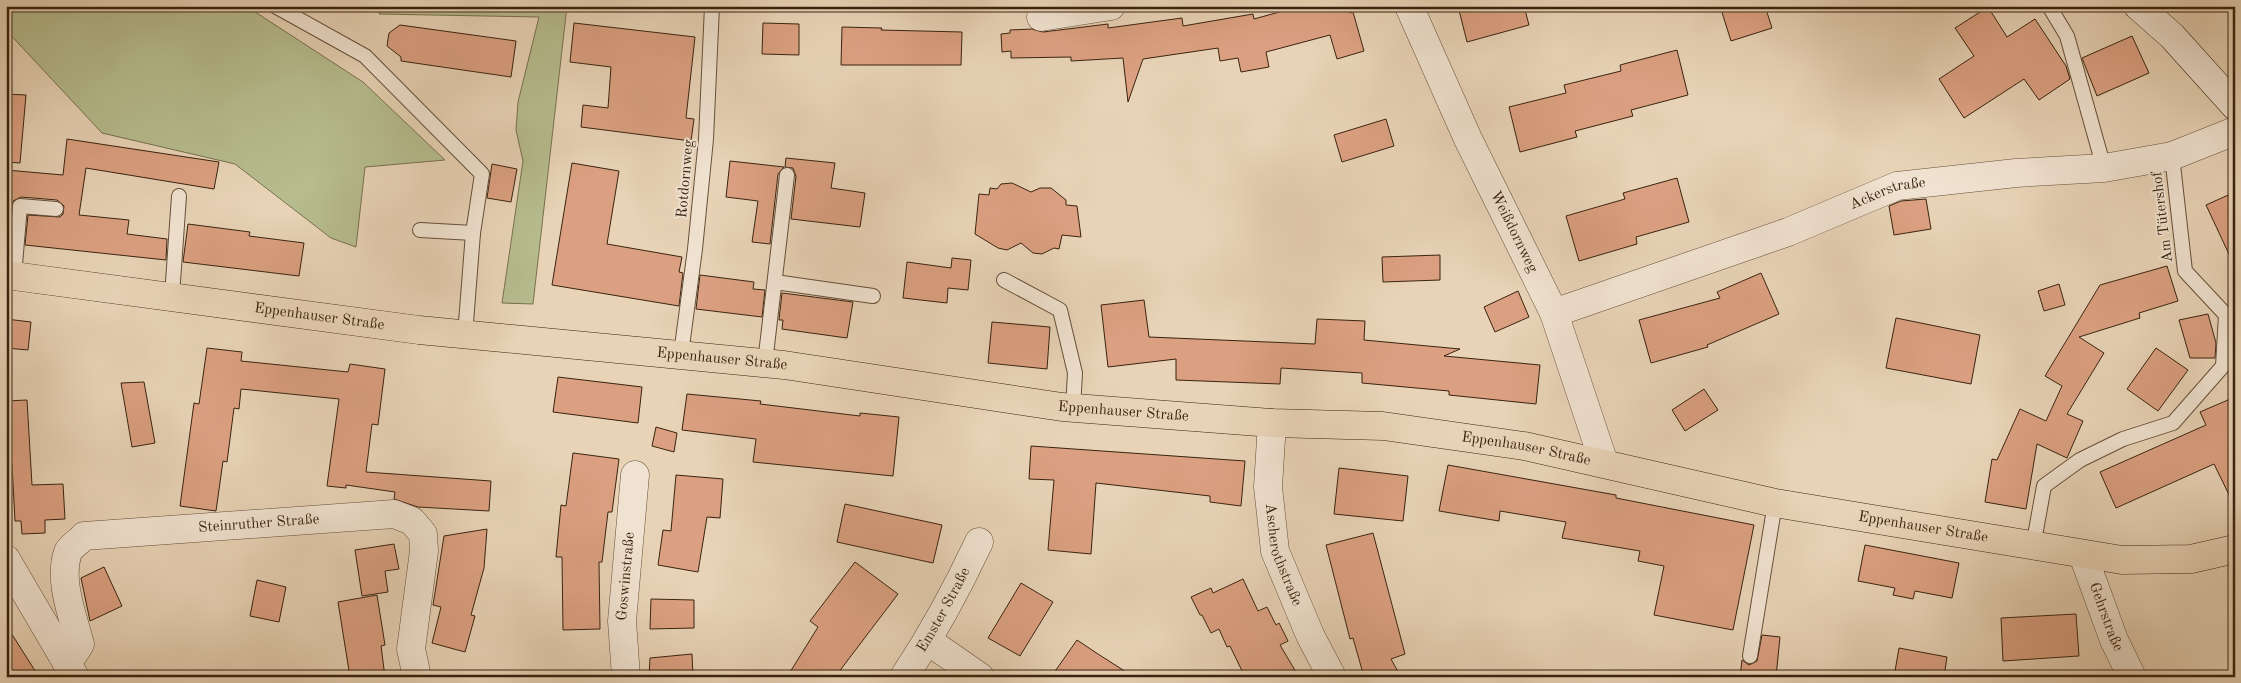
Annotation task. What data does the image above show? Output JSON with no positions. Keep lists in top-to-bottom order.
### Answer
{
  "streets": {
    "main road": ["Eppenhauser Straße"],
    "street": [
      "Ackerstraße",
      "Weißdornweg",
      "Steinruther Straße",
      "Ascherothstraße",
      "Goswinstraße",
      "Emster Straße",
      "Gehrstraße"
    ],
    "lane": ["Rotdornweg", "Am Tütershof"]
  },
  "crossings": [
    ["Rotdornweg", "Eppenhauser Straße"],
    ["Ackerstraße", "Am Tütershof"],
    ["Ackerstraße", "Weißdornweg"],
    ["Am Tütershof", "Eppenhauser Straße"],
    ["Weißdornweg", "Eppenhauser Straße"],
    ["Eppenhauser Straße", "Ascherothstraße"],
    ["Eppenhauser Straße", "Gehrstraße"]
  ]
}
